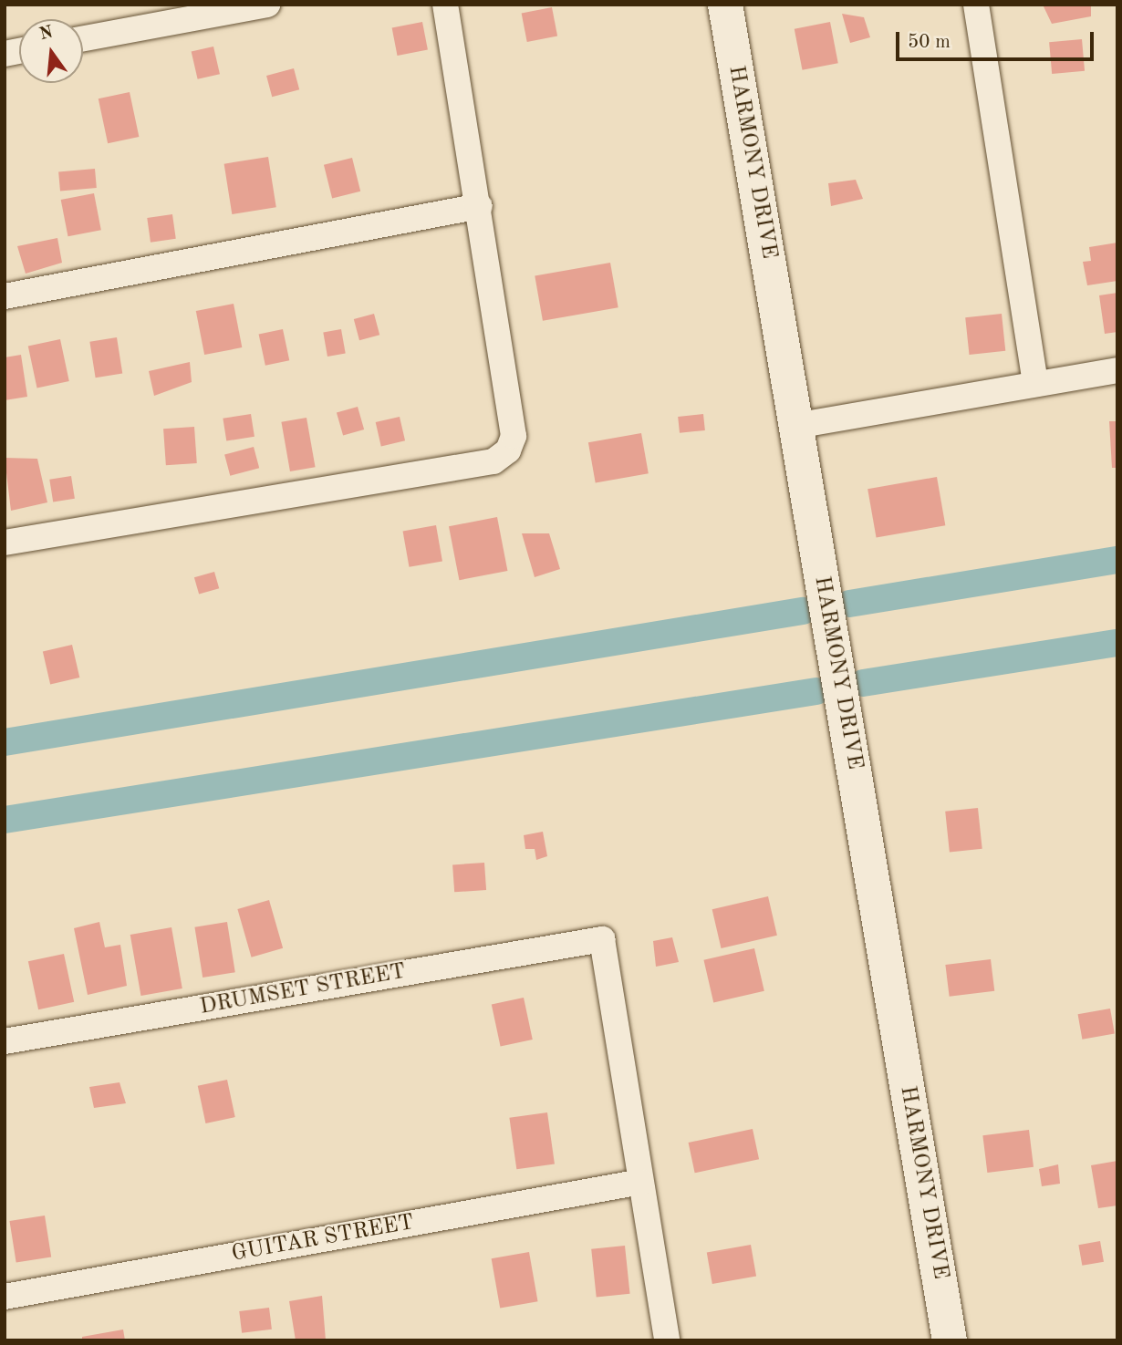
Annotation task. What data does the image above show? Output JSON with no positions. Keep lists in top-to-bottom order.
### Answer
{
  "streets": {
    "street": ["HARMONY DRIVE", "DRUMSET STREET", "GUITAR STREET"]
  },
  "crossings": [
    ["DRUMSET STREET", "GUITAR STREET"]
  ],
  "scale_bar": "50 m",
  "north": "top"
}
